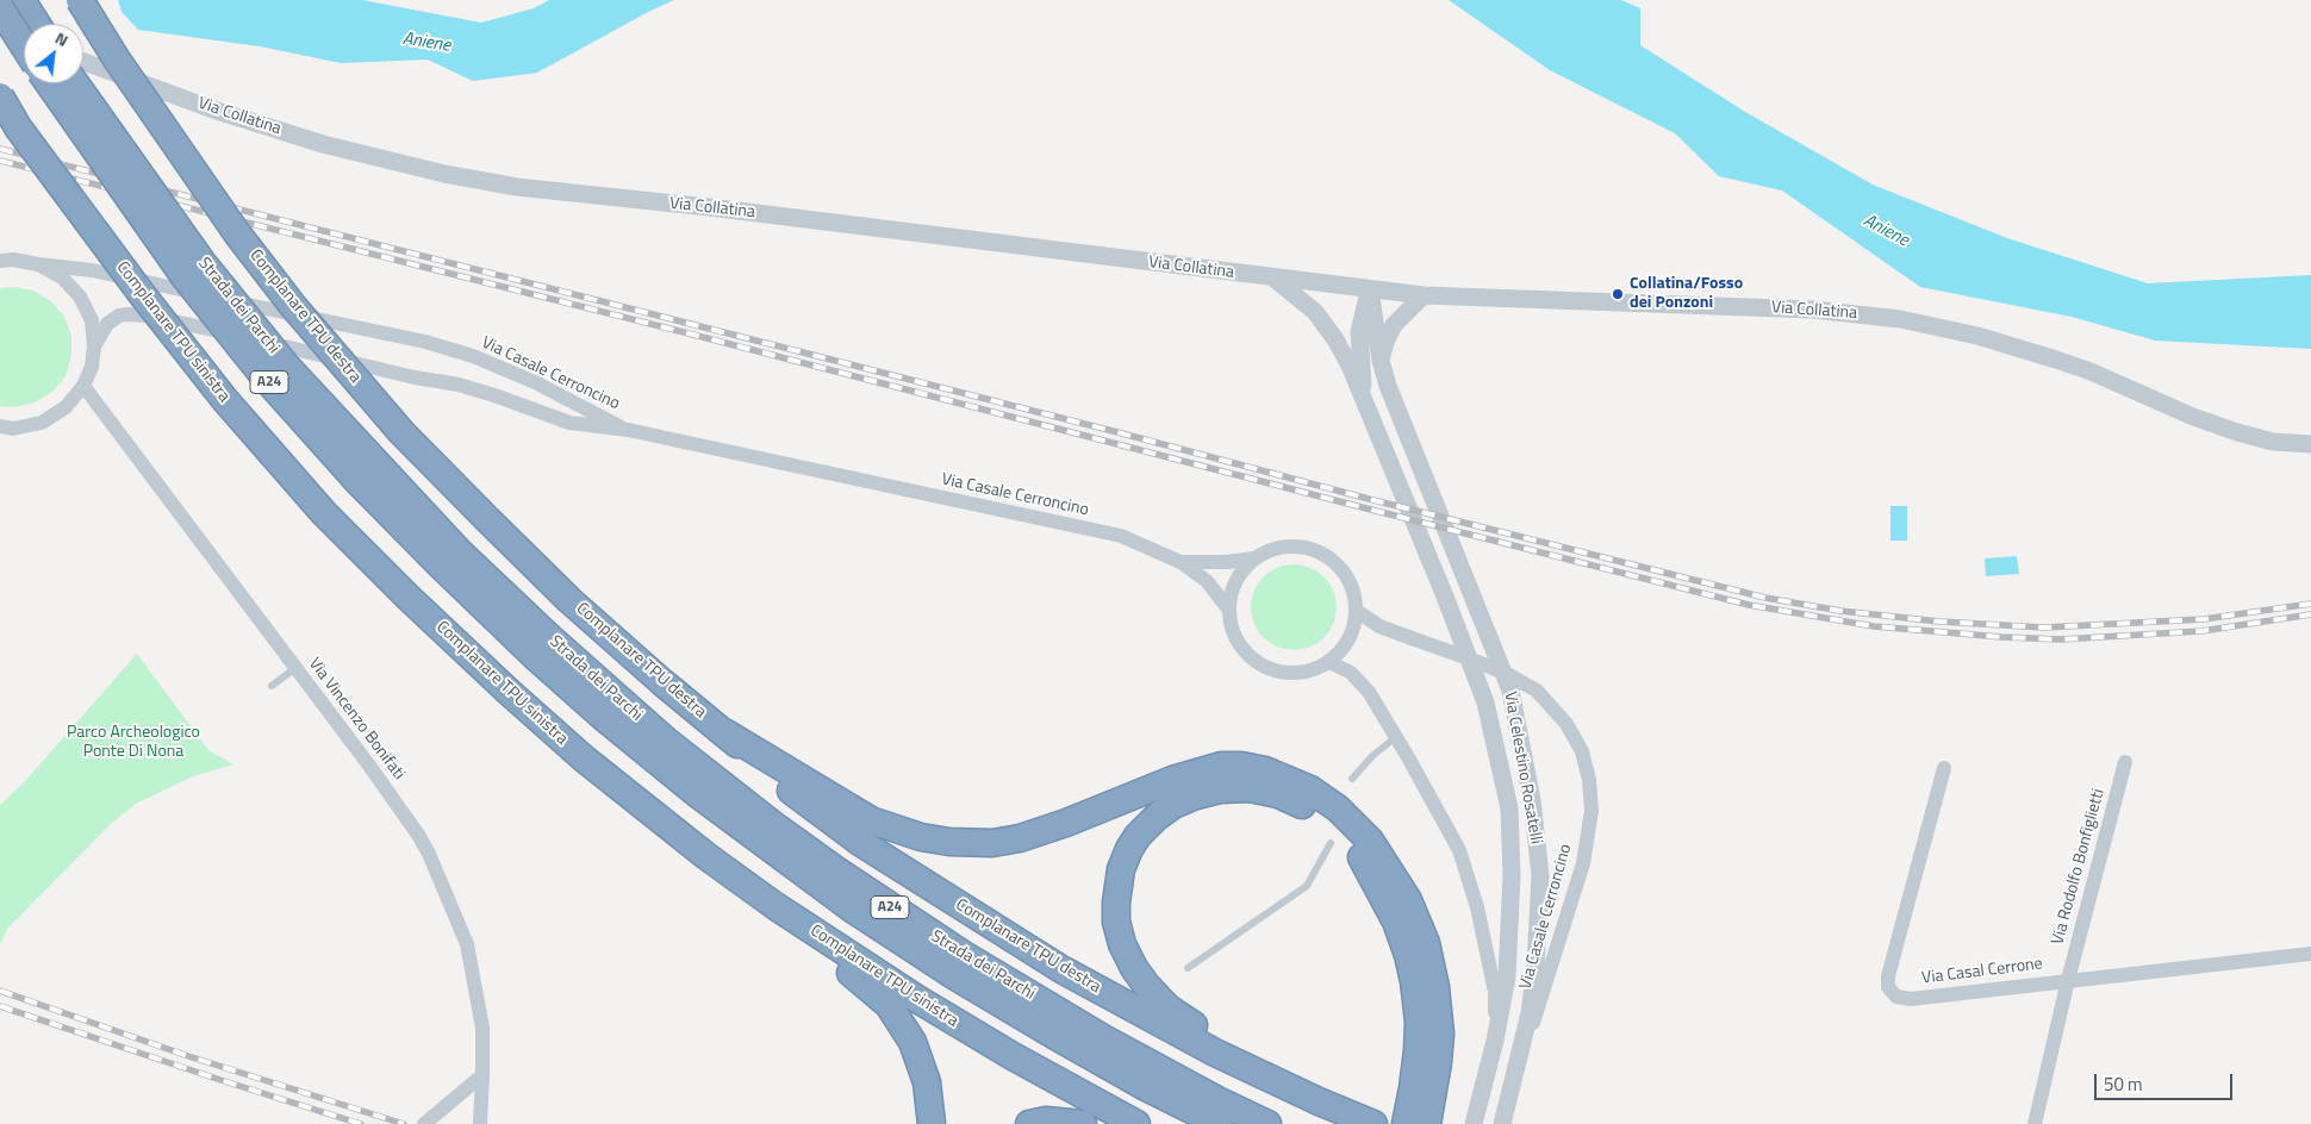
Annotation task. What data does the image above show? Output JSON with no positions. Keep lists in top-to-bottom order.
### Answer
{
  "streets": {
    "highway": [
      "Strada dei Parchi",
      "Complanare TPU destra",
      "Complanare TPU sinistra",
      "A24"
    ],
    "street": [
      "Via Collatina",
      "Via Casale Cerroncino",
      "Via Vincenzo Bonifati",
      "Via Celestino Rosatelli",
      "Via Rodolfo Bonfiglietti",
      "Via Casal Cerrone"
    ]
  },
  "crossings": [
    ["Via Collatina", "Via Celestino Rosatelli"],
    ["Via Casale Cerroncino", "Via Celestino Rosatelli"],
    ["Via Rodolfo Bonfiglietti", "Via Casal Cerrone"]
  ],
  "water": ["Aniene"],
  "parks": ["Parco Archeologico Ponte Di Nona"],
  "places": ["Collatina/Fosso dei Ponzoni"],
  "scale_bar": "50 m",
  "north": "top right"
}
